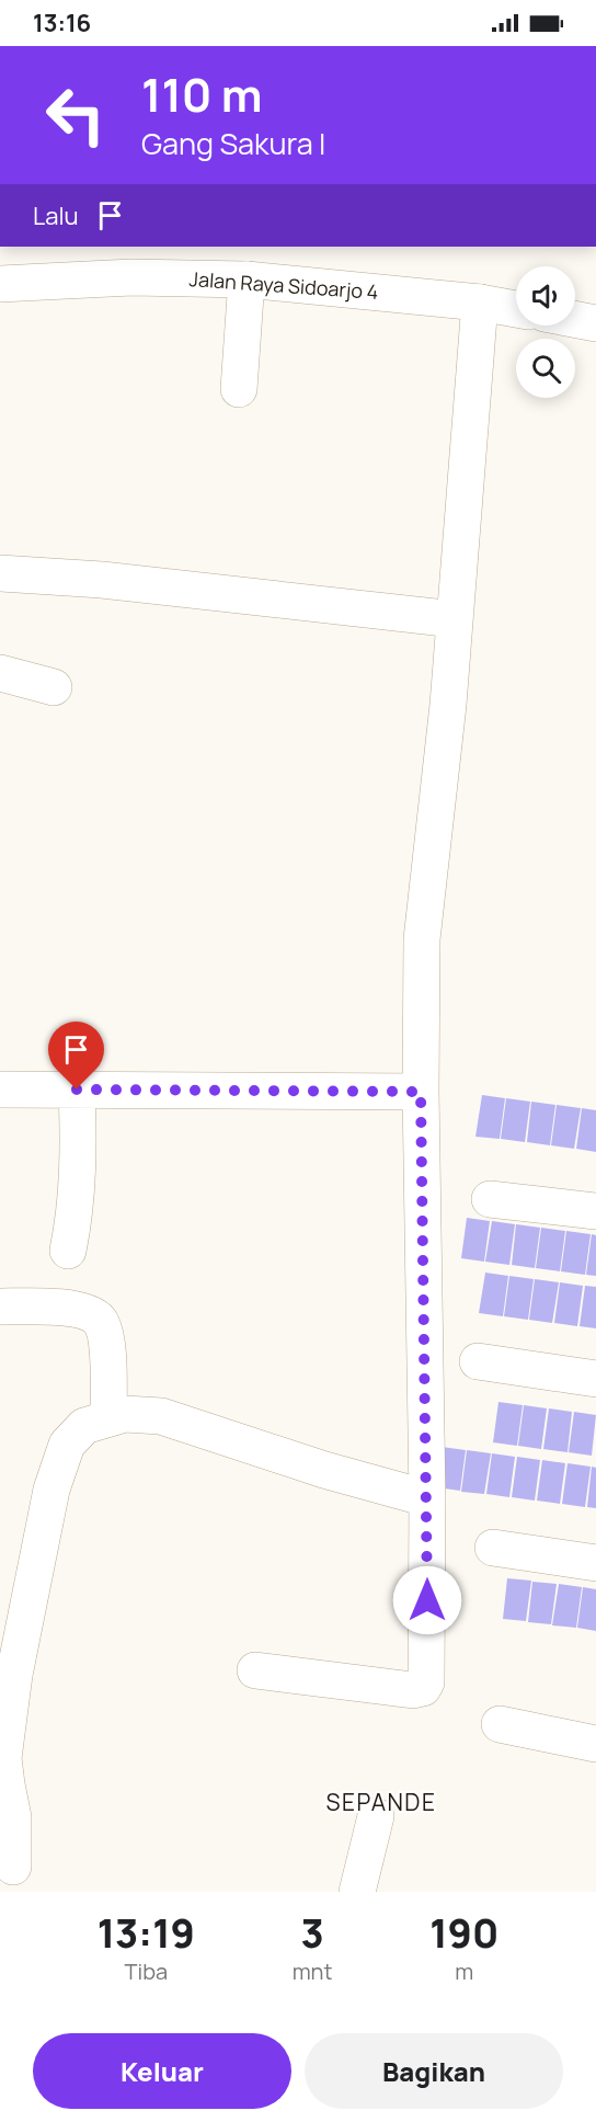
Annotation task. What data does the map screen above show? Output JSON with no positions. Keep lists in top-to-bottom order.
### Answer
{
  "streets": {
    "street": ["Jalan Raya Sidoarjo 4"]
  },
  "districts": ["SEPANDE"],
  "page": {
    "status": "13:16",
    "turn": ["110 m", "Gang Sakura I"],
    "then": "Lalu",
    "eta": [
      "13:19",
      "Tiba",
      "3",
      "mnt",
      "190",
      "m"
    ],
    "buttons": ["Keluar", "Bagikan"]
  }
}
